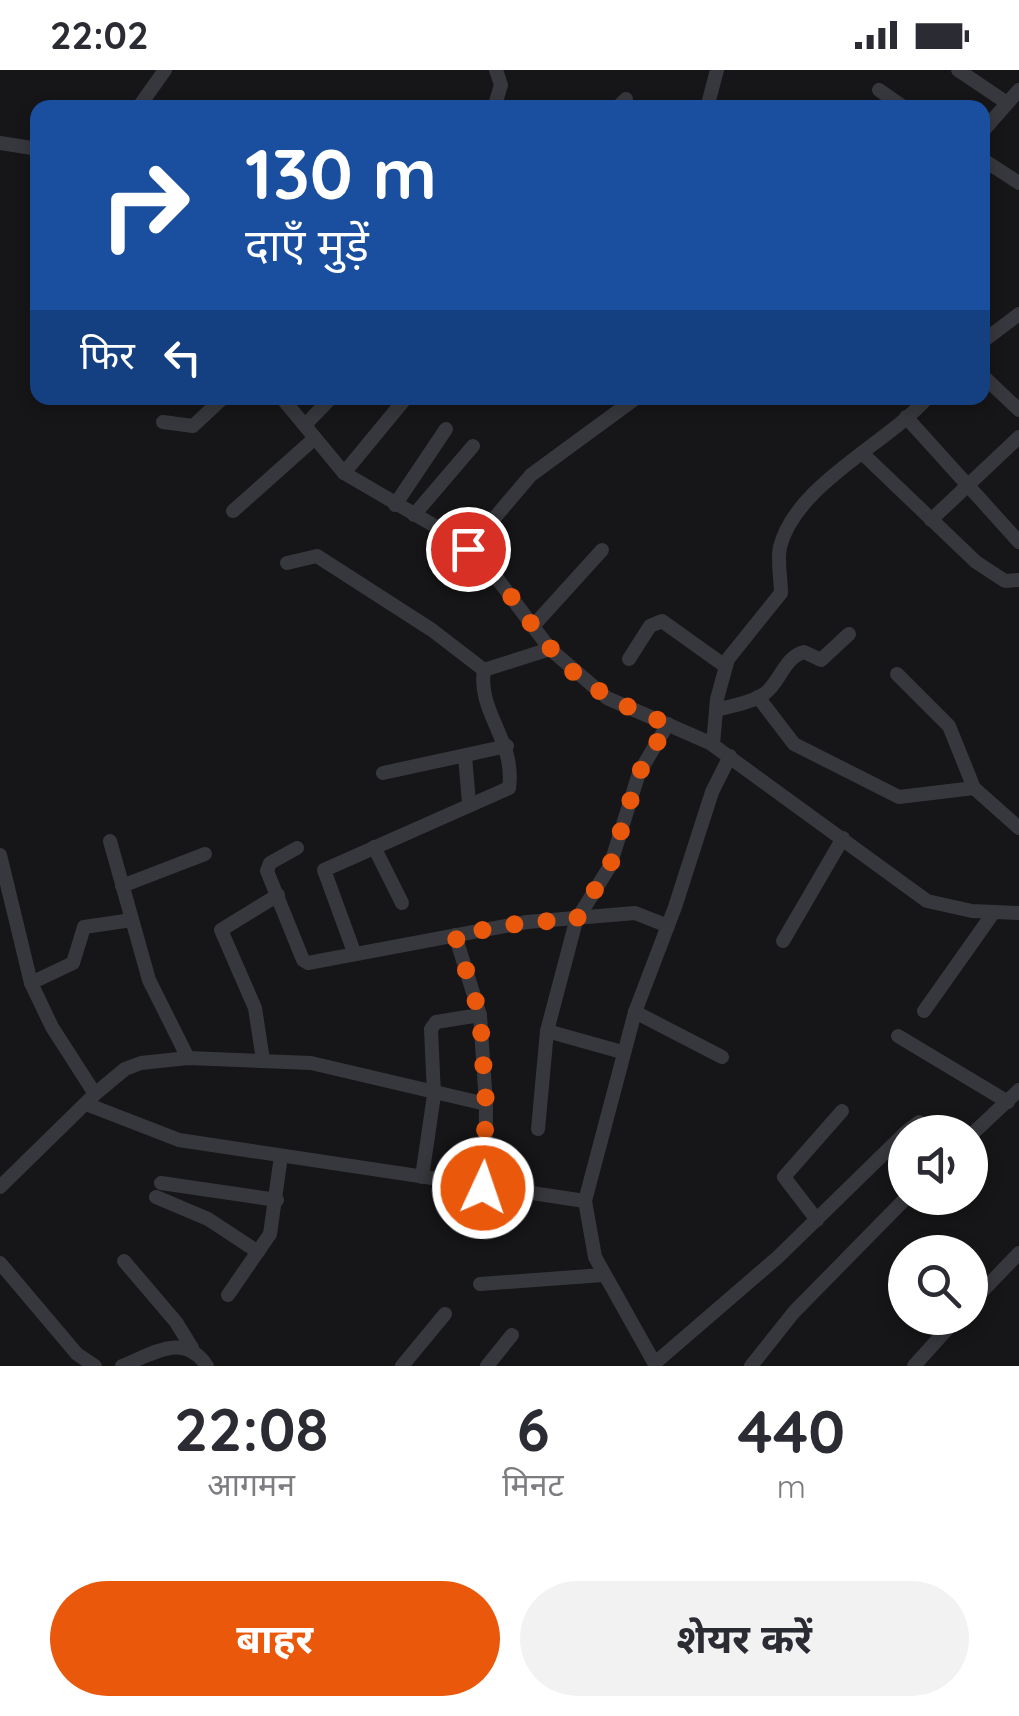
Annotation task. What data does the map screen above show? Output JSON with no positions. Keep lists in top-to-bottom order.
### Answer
{
  "page": {
    "status": "22:02",
    "turn": ["130 m", "दाएँ मुड़ें"],
    "then": "फिर",
    "eta": [
      "22:08",
      "आगमन",
      "6",
      "मिनट",
      "440",
      "m"
    ],
    "buttons": ["बाहर", "शेयर करें"]
  }
}
